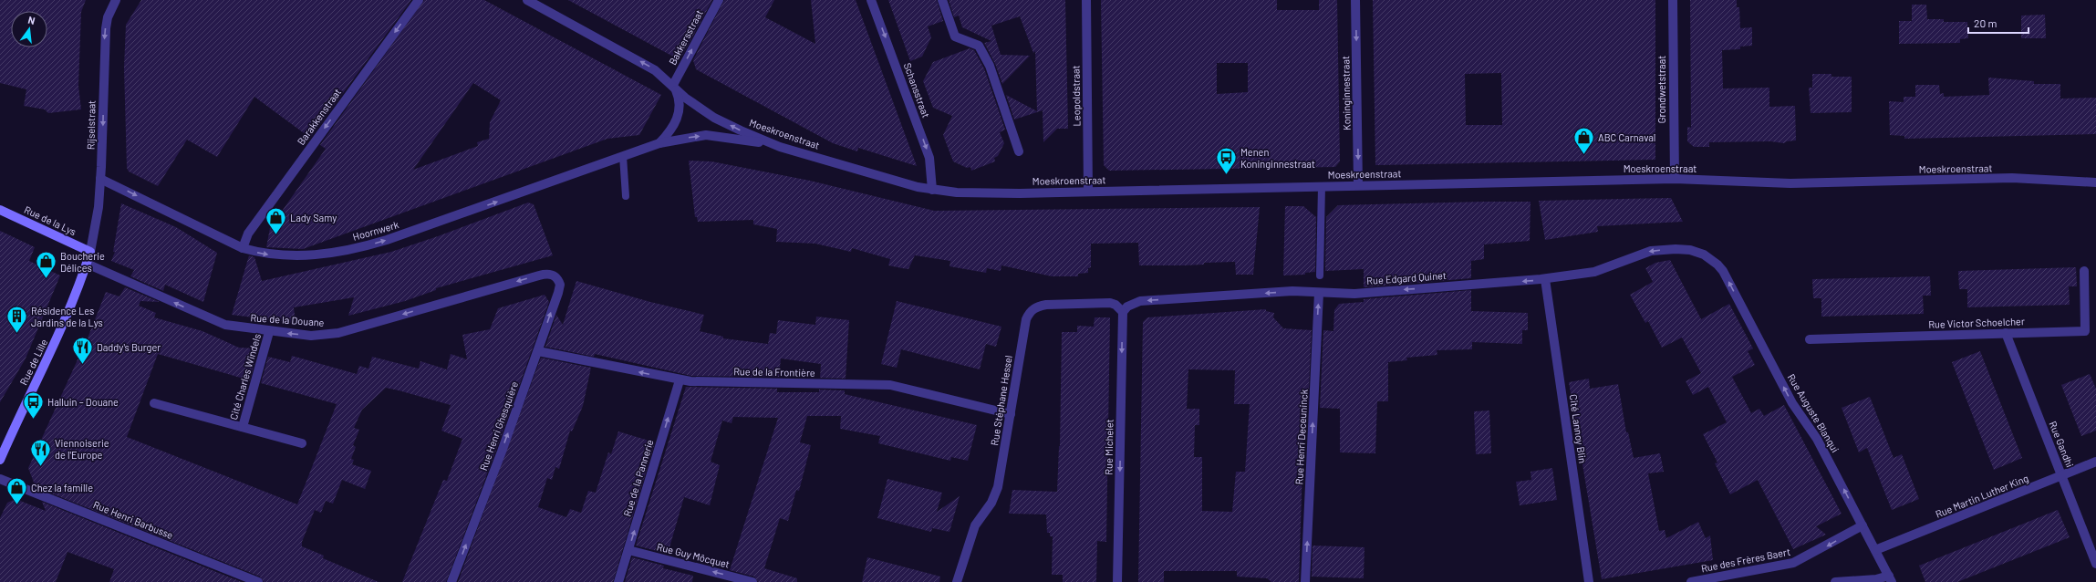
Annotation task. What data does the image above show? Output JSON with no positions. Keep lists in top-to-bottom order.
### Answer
{
  "streets": {
    "main road": ["Rue de la Lys", "Rue de Lille"],
    "street": [
      "Bakkersstraat",
      "Grondwetstraat",
      "Schansstraat",
      "Koninginnestraat",
      "Leopoldstraat",
      "Barakkenstraat",
      "Rijselstraat",
      "Moeskroenstraat",
      "Hoornwerk",
      "Rue Edgard Quinet",
      "Rue de la Douane",
      "Rue Victor Schoelcher",
      "Rue de la Frontière",
      "Cité Charles Windels",
      "Rue Stéphane Hessel",
      "Rue Auguste Blanqui",
      "Rue Henri Ghesquière",
      "Cité Lannoy Blin",
      "Rue Henri Deceuninck",
      "Rue Gandhi",
      "Rue Michelet",
      "Rue de la Pannerie",
      "Rue Martin Luther King",
      "Rue Henri Barbusse",
      "Rue Guy Môcquet",
      "Rue des Frères Baert"
    ]
  },
  "crossings": [
    ["Bakkersstraat", "Moeskroenstraat"],
    ["Grondwetstraat", "Moeskroenstraat"],
    ["Schansstraat", "Moeskroenstraat"],
    ["Koninginnestraat", "Moeskroenstraat"],
    ["Leopoldstraat", "Moeskroenstraat"],
    ["Barakkenstraat", "Hoornwerk"],
    ["Rijselstraat", "Rue de la Lys"],
    ["Rijselstraat", "Hoornwerk"],
    ["Rijselstraat", "Rue de Lille"],
    ["Moeskroenstraat", "Hoornwerk"],
    ["Rue de la Lys", "Rue de Lille"],
    ["Rue Edgard Quinet", "Rue Stéphane Hessel"],
    ["Rue Edgard Quinet", "Rue Auguste Blanqui"],
    ["Rue Edgard Quinet", "Cité Lannoy Blin"],
    ["Rue Edgard Quinet", "Rue Henri Deceuninck"],
    ["Rue Edgard Quinet", "Rue Michelet"],
    ["Rue de la Douane", "Rue de Lille"],
    ["Rue de la Douane", "Cité Charles Windels"],
    ["Rue de la Douane", "Rue Henri Ghesquière"],
    ["Rue Victor Schoelcher", "Rue Gandhi"],
    ["Rue de la Frontière", "Rue Stéphane Hessel"],
    ["Rue de la Frontière", "Rue Henri Ghesquière"],
    ["Rue de la Frontière", "Rue de la Pannerie"],
    ["Rue Stéphane Hessel", "Rue Michelet"],
    ["Rue Auguste Blanqui", "Rue Martin Luther King"],
    ["Rue Auguste Blanqui", "Rue des Frères Baert"],
    ["Rue Gandhi", "Rue Martin Luther King"],
    ["Rue de la Pannerie", "Rue Guy Môcquet"]
  ],
  "one_way": [
    "Bakkersstraat",
    "Schansstraat",
    "Koninginnestraat",
    "Barakkenstraat",
    "Rijselstraat",
    "Hoornwerk",
    "Rue Edgard Quinet",
    "Rue de la Douane",
    "Rue Auguste Blanqui",
    "Rue Henri Ghesquière",
    "Rue Henri Deceuninck",
    "Rue Michelet",
    "Rue de la Pannerie",
    "Rue Guy Môcquet"
  ],
  "places": {
    "shop": [
      "ABC Carnaval",
      "Lady Samy",
      "Boucherie Délices",
      "Chez la famille"
    ],
    "bus stop": ["Menen Koninginnestraat", "Halluin – Douane"],
    "building": ["Résidence Les Jardins de la Lys"],
    "restaurant": ["Daddy's Burger", "Viennoiserie de l'Europe"]
  },
  "scale_bar": "20 m",
  "north": "top"
}
